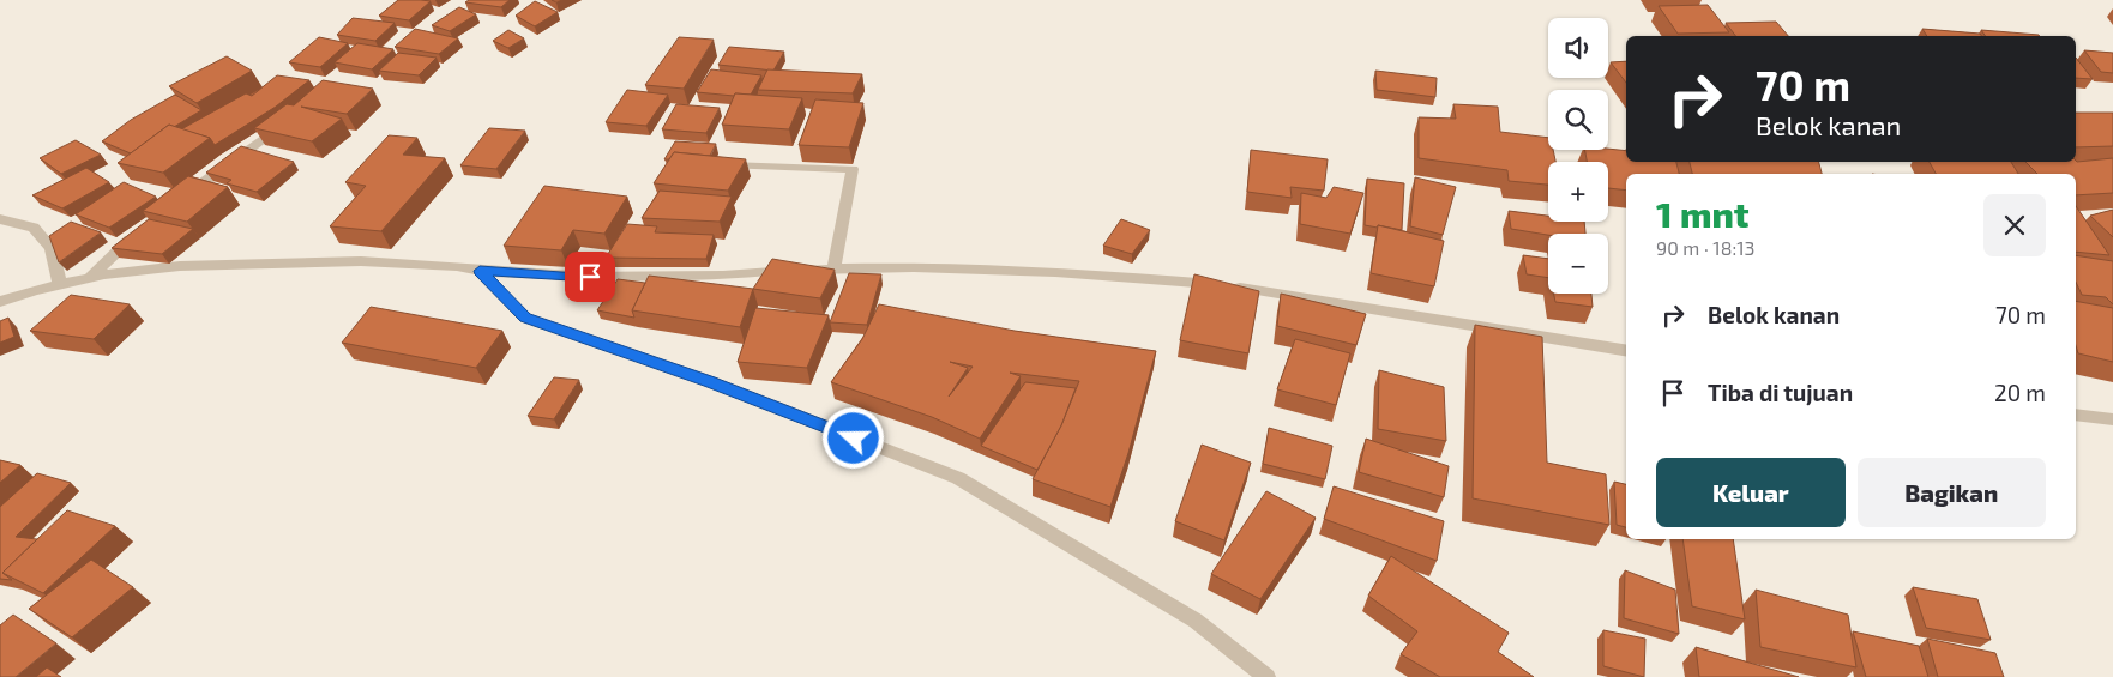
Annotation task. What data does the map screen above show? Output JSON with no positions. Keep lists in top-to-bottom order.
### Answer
{
  "page": {
    "map_buttons": ["+", "−"],
    "turn": ["70 m", "Belok kanan"],
    "heading": ["1 mnt", "90 m · 18:13"],
    "list": [
      {
        "name": "Belok kanan",
        "value": "70 m"
      },
      {
        "name": "Tiba di tujuan",
        "value": "20 m"
      }
    ],
    "buttons": ["Keluar", "Bagikan"]
  }
}
